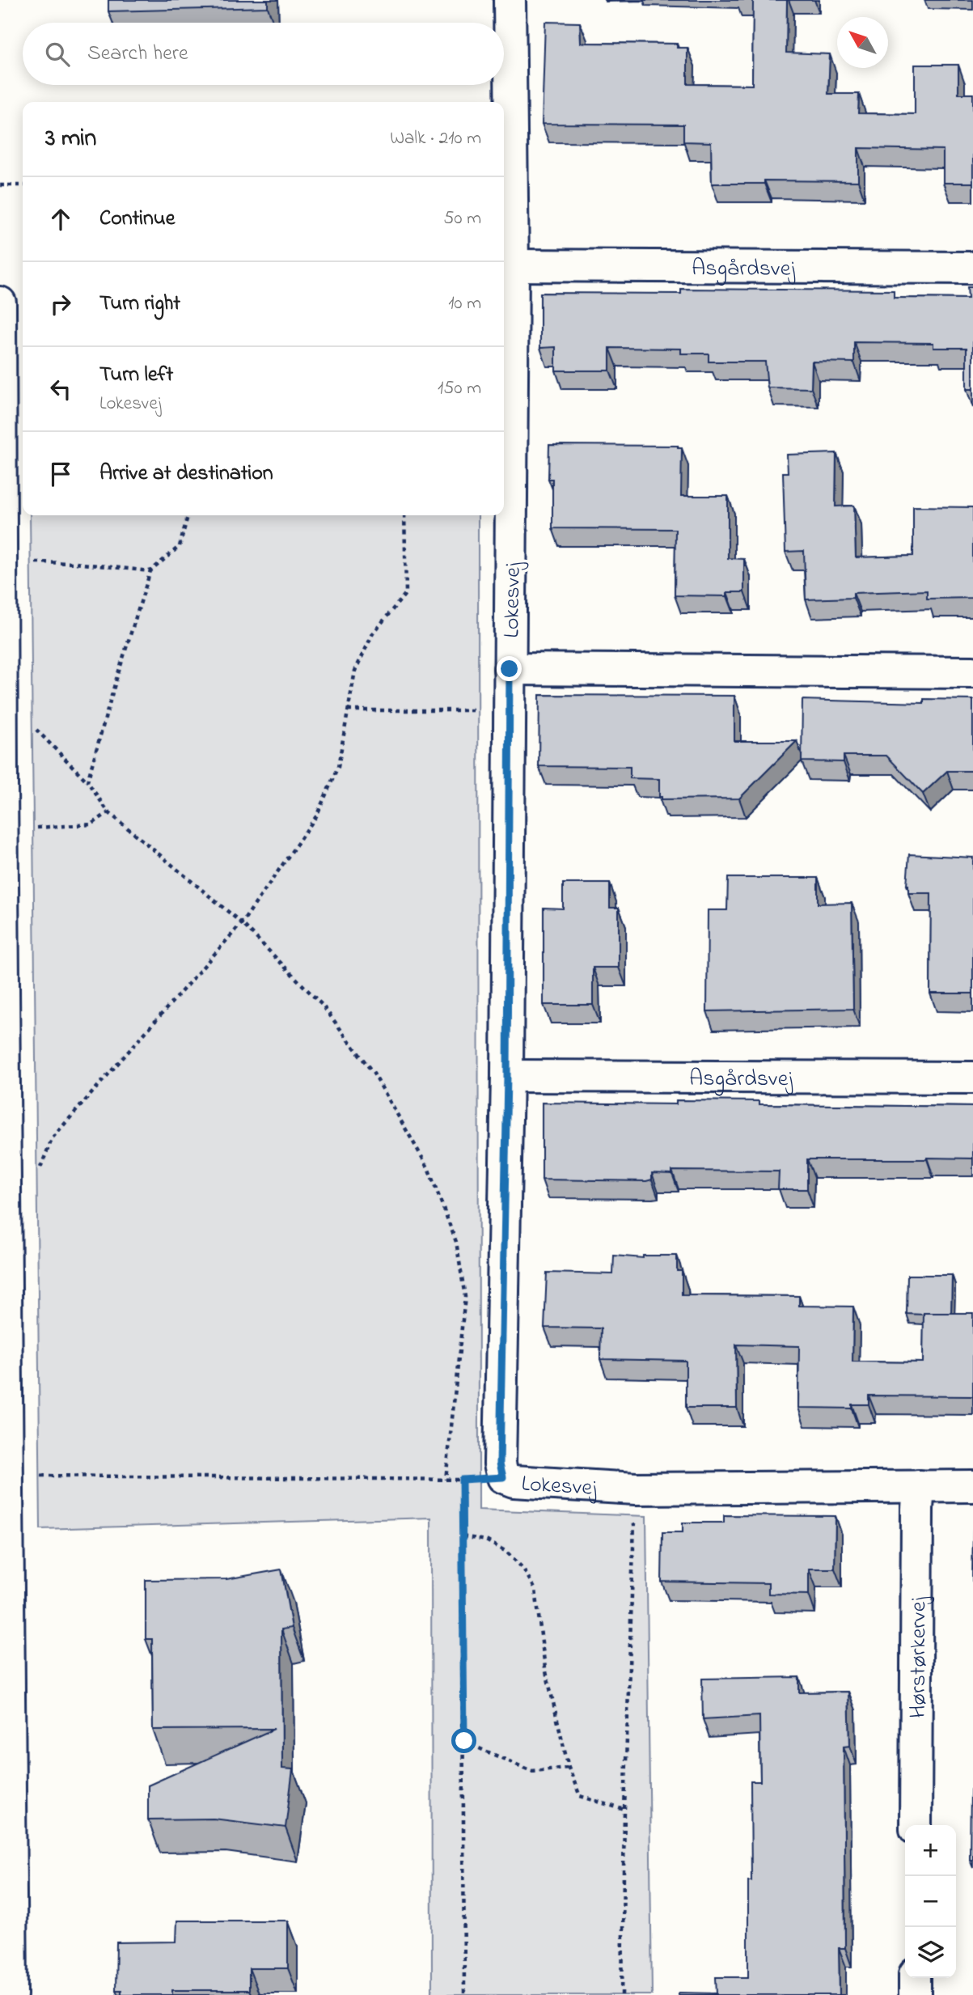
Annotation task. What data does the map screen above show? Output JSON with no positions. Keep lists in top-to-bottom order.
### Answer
{
  "streets": {
    "street": ["Asgårdsvej", "Lokesvej", "Hørstørkervej"]
  },
  "crossings": [
    ["Asgårdsvej", "Lokesvej"],
    ["Lokesvej", "Hørstørkervej"]
  ],
  "north": "top left",
  "page": {
    "search": "Search here",
    "heading": ["3 min", "Walk · 210 m"],
    "list": [
      ["Continue", "50 m"],
      ["Turn right", "10 m"],
      ["Turn left", "Lokesvej", "150 m"],
      "Arrive at destination"
    ],
    "map_buttons": ["+", "−"]
  }
}
